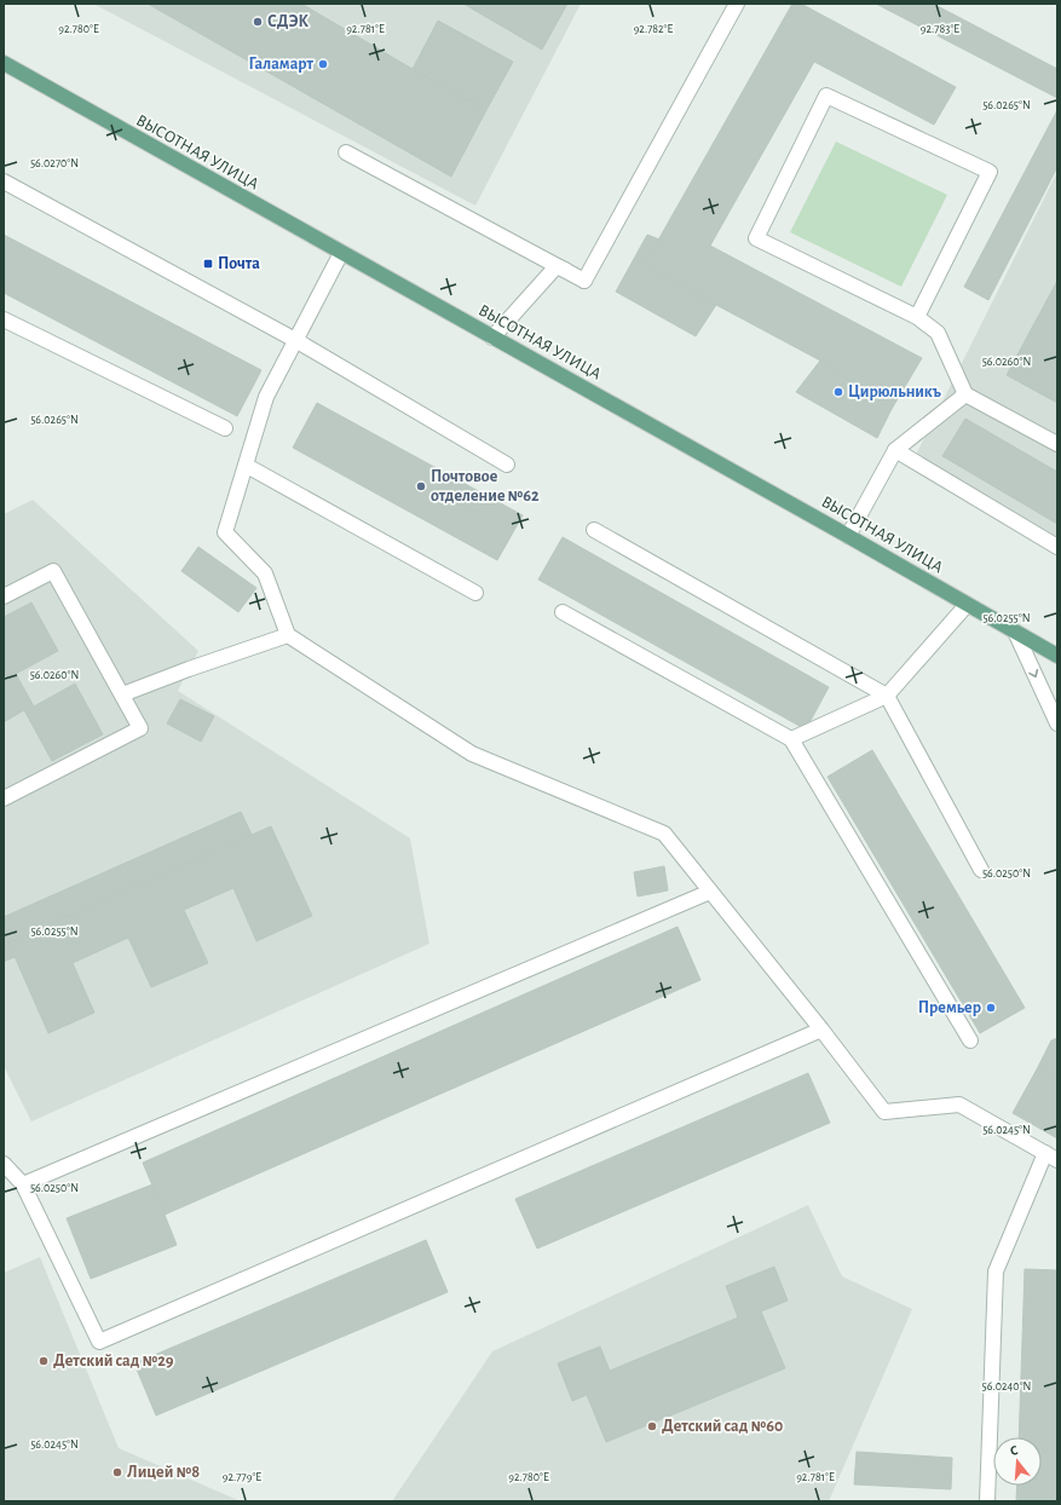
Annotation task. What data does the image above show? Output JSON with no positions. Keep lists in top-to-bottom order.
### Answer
{
  "streets": {
    "main road": ["ВЫСОТНАЯ УЛИЦА"]
  },
  "places": {
    "other": [
      "СДЭК",
      "Галамарт",
      "Цирюльникъ",
      "Почтовое отделение №62",
      "Премьер",
      "Детский сад №29",
      "Детский сад №60",
      "Лицей №8"
    ],
    "transit": ["Почта"]
  },
  "north": "top",
  "coordinates": [
    "92.780°E",
    "92.781°E",
    "92.782°E",
    "92.783°E",
    "56.0265°N",
    "56.0270°N",
    "56.0260°N",
    "56.0255°N",
    "56.0250°N",
    "56.0245°N",
    "56.0240°N",
    "92.779°E"
  ]
}
